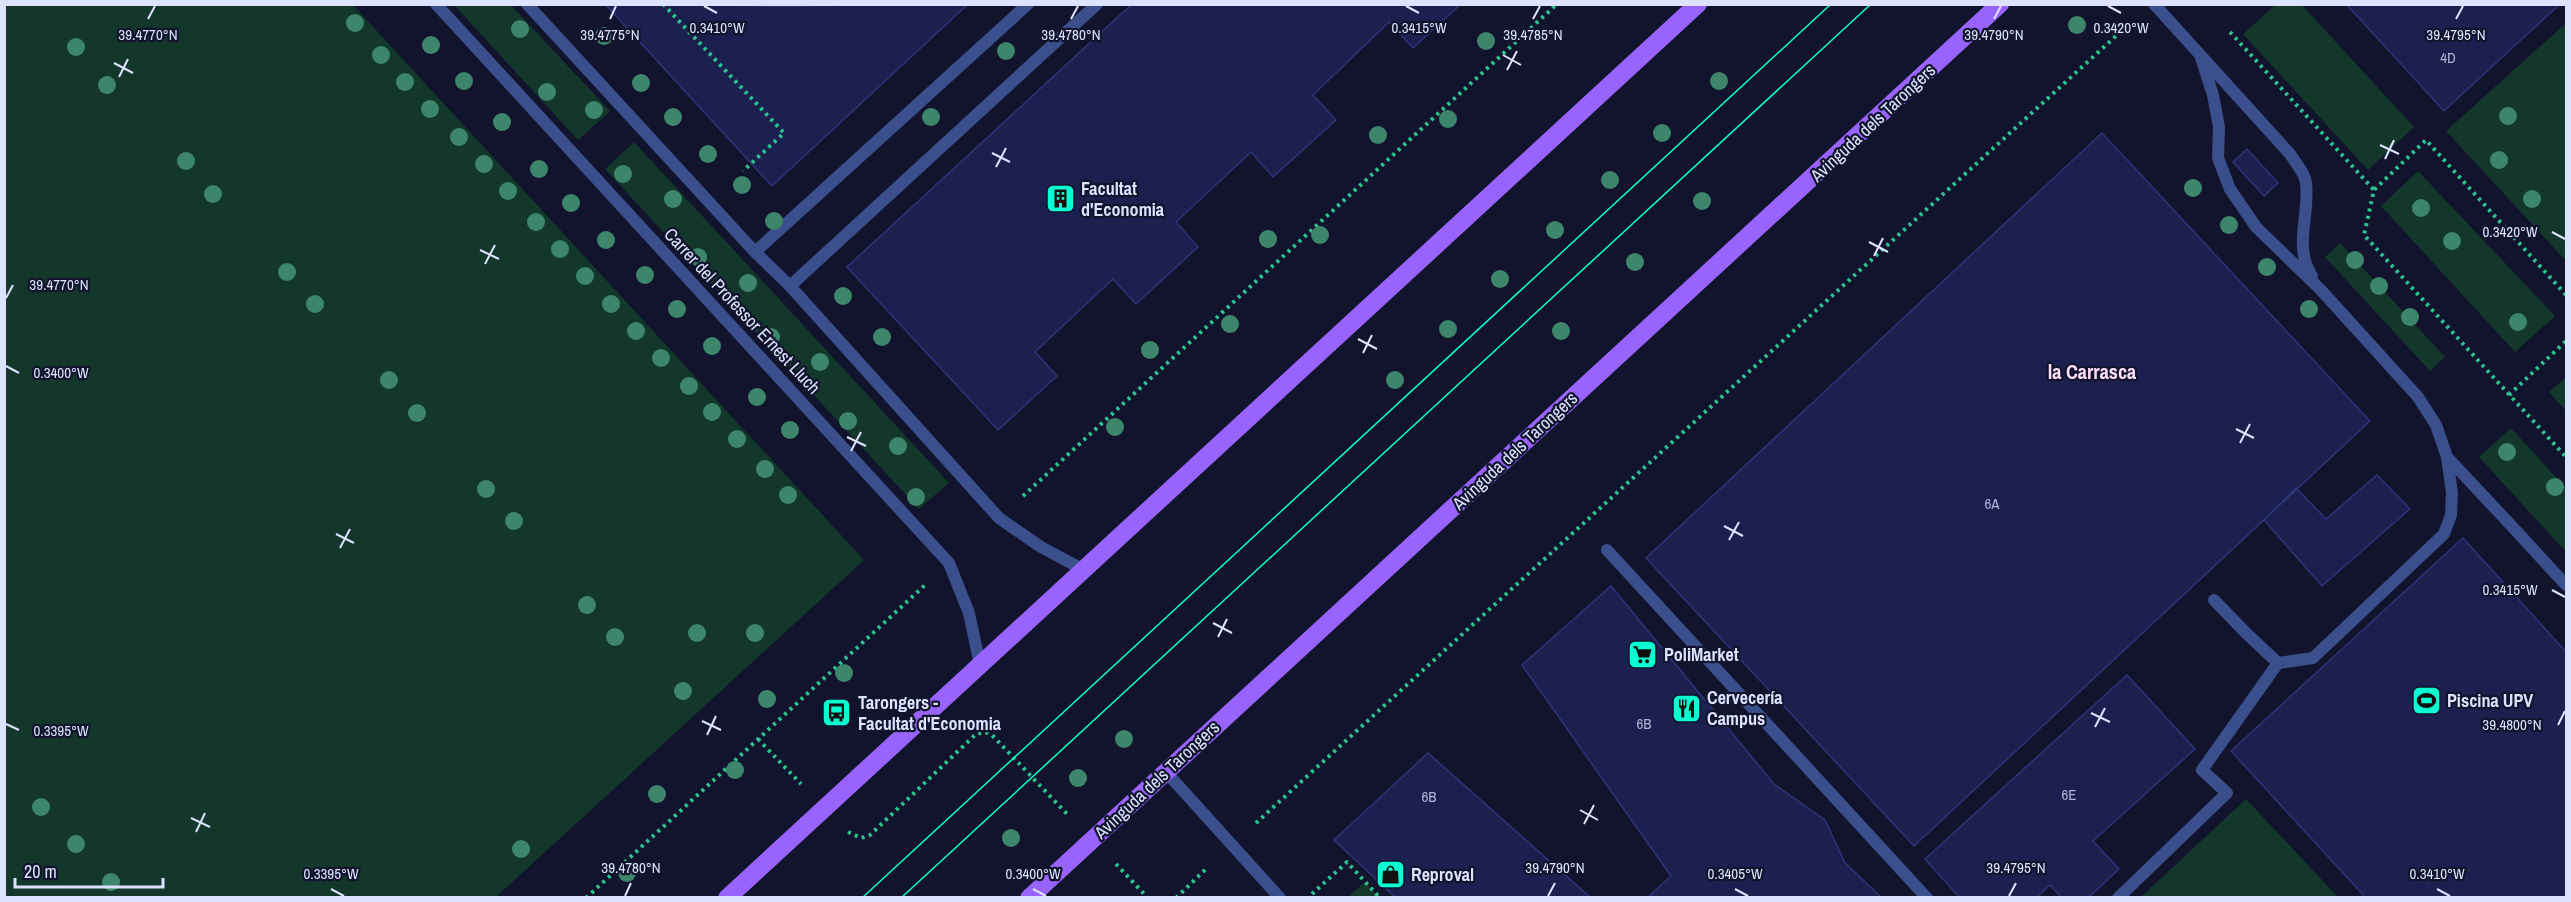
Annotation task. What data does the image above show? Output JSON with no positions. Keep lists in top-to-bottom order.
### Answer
{
  "streets": {
    "main road": ["Avinguda dels Tarongers"],
    "street": ["Carrer del Professor Ernest Lluch"]
  },
  "districts": ["la Carrasca"],
  "places": {
    "building": ["Facultat d'Economia"],
    "supermarket": ["PoliMarket"],
    "sports": ["Piscina UPV"],
    "restaurant": ["Cervecería Campus"],
    "bus stop": ["Tarongers - Facultat d'Economia"],
    "shop": ["Reproval"]
  },
  "house_numbers": [
    "4D",
    "6A",
    "6B",
    "6E",
    "6B"
  ],
  "scale_bar": "20 m",
  "coordinates": [
    "0.3410°W",
    "0.3415°W",
    "0.3420°W",
    "39.4770°N",
    "39.4775°N",
    "39.4780°N",
    "39.4785°N",
    "39.4790°N",
    "39.4795°N",
    "0.3400°W",
    "39.4800°N",
    "0.3395°W",
    "0.3405°W"
  ]
}
